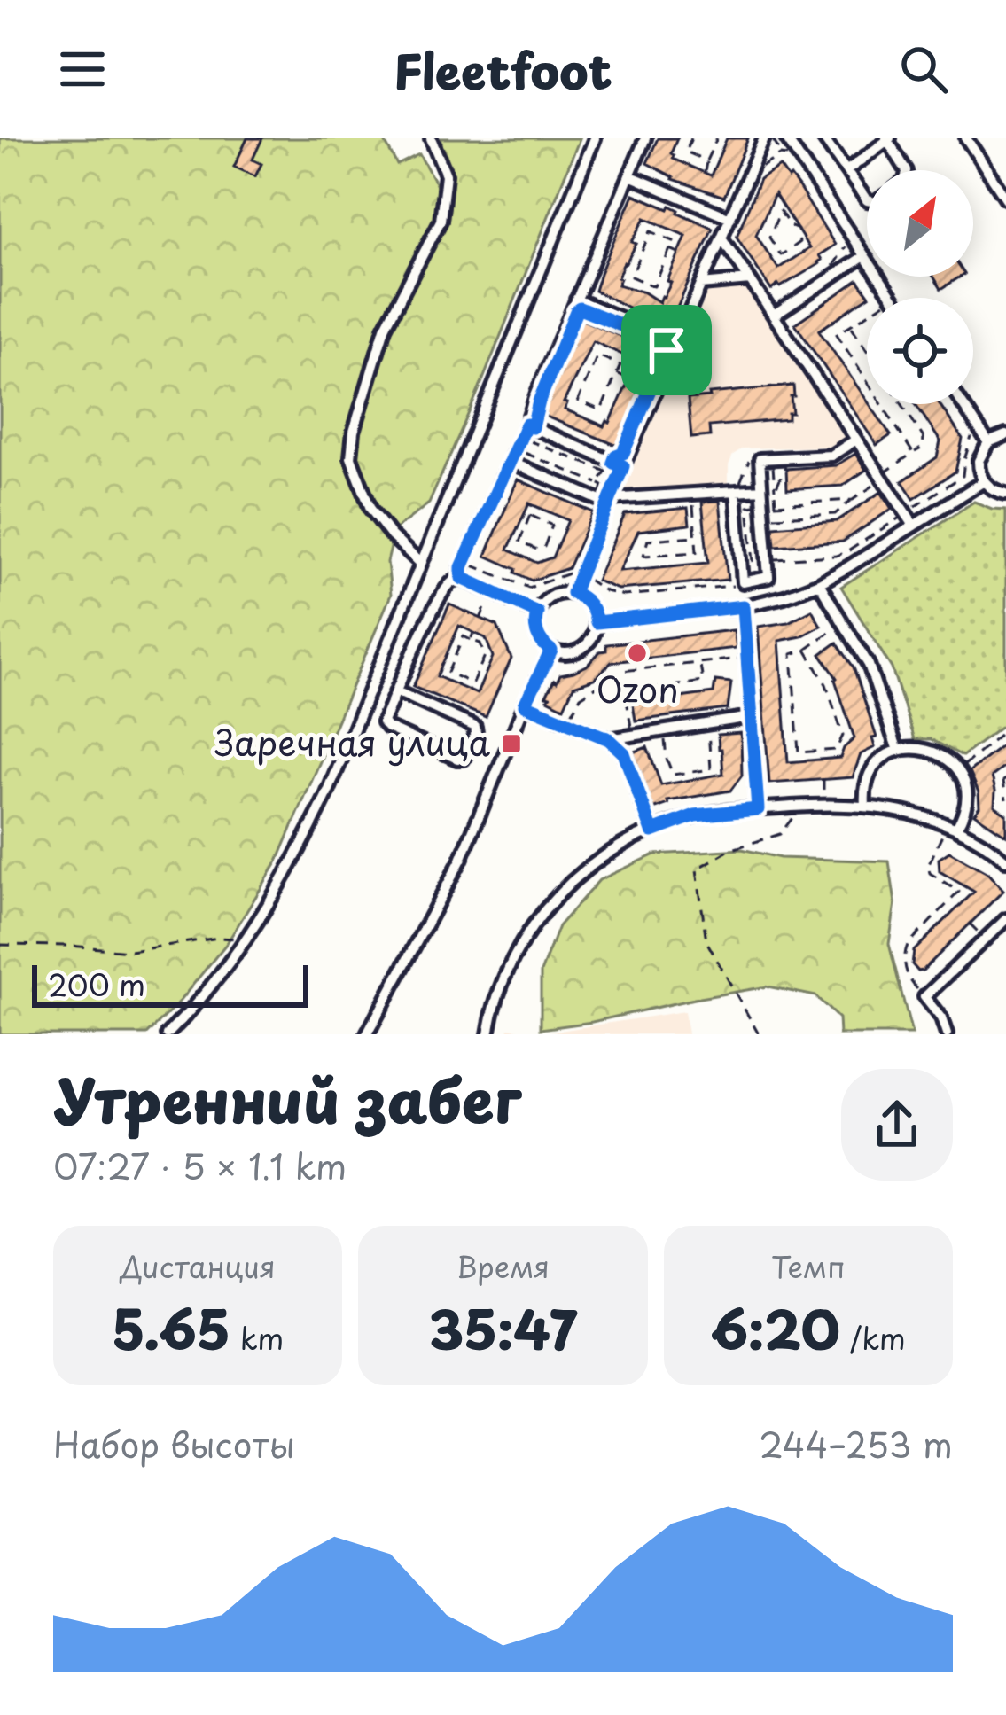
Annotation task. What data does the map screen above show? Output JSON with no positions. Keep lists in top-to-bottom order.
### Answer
{
  "places": {
    "other": ["Ozon"],
    "transit": ["Заречная улица"]
  },
  "scale_bar": "200 m",
  "north": "top right",
  "page": {
    "header": "Fleetfoot",
    "scale": "200 m",
    "heading": ["Утренний забег", "07:27 · 5 × 1.1 km"],
    "stats": [
      ["Дистанция", "5.65 km"],
      ["Время", "35:47"],
      ["Темп", "6:20 /km"]
    ],
    "chart": ["Набор высоты", "244–253 m"]
  }
}
